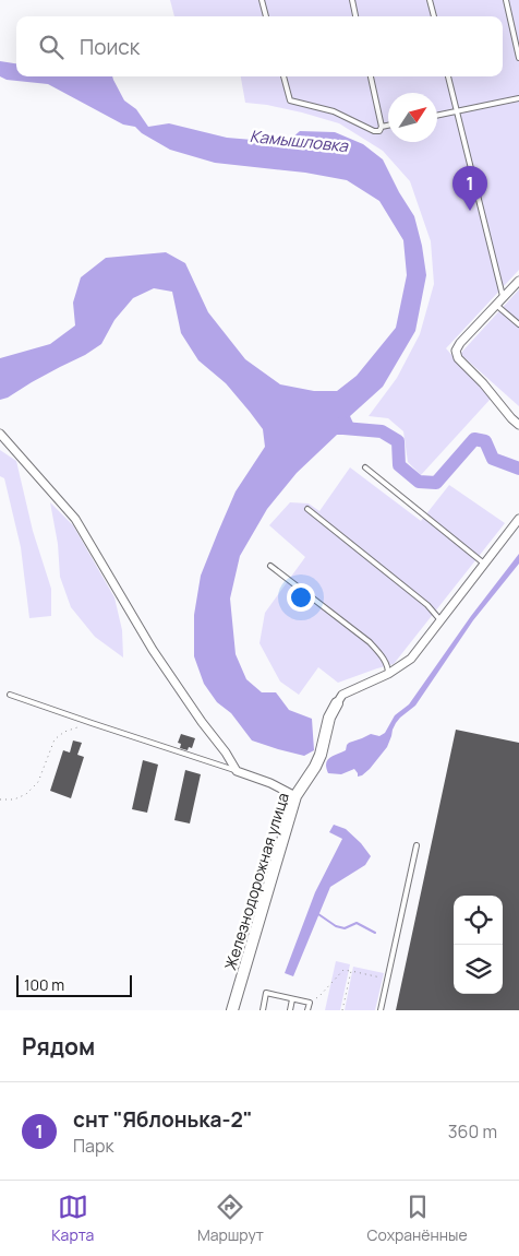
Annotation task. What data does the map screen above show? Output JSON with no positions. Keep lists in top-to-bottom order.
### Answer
{
  "streets": {
    "street": ["Железнодорожная улица"]
  },
  "water": ["Камышловка"],
  "scale_bar": "100 m",
  "north": "top right",
  "page": {
    "search": "Поиск",
    "pins": "1",
    "scale": "100 m",
    "heading": "Рядом",
    "list": [
      {
        "mark": "1",
        "name": "снт \"Яблонька-2\"",
        "note": "Парк",
        "value": "360 m"
      }
    ],
    "nav": ["Карта", "Маршрут", "Сохранённые"]
  }
}
